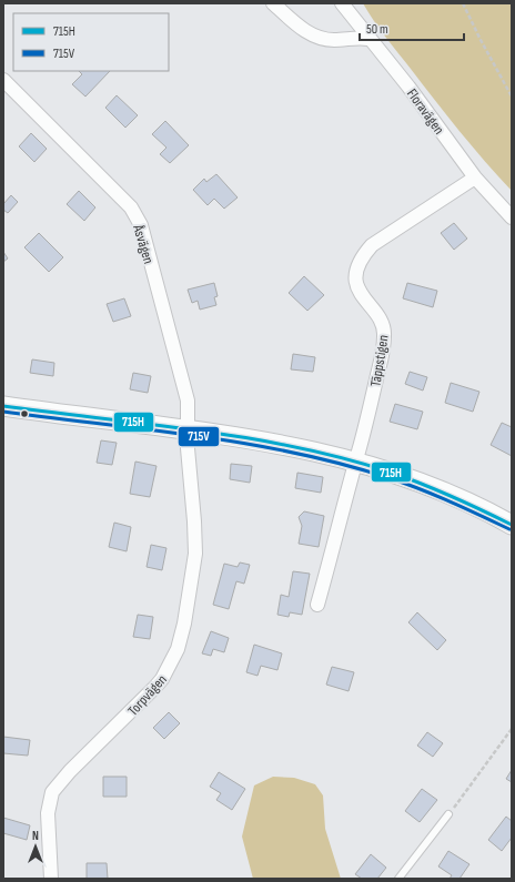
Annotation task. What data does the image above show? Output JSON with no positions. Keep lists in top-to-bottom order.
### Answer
{
  "streets": {
    "street": [
      "Floravägen",
      "Åsvägen",
      "Täppstigen",
      "Torpvägen"
    ]
  },
  "crossings": [
    ["Floravägen", "Täppstigen"],
    ["Åsvägen", "Torpvägen"]
  ],
  "lines": ["transit line 715H", "transit line 715V"],
  "legend": ["715H", "715V"],
  "scale_bar": "50 m",
  "north": "top"
}
